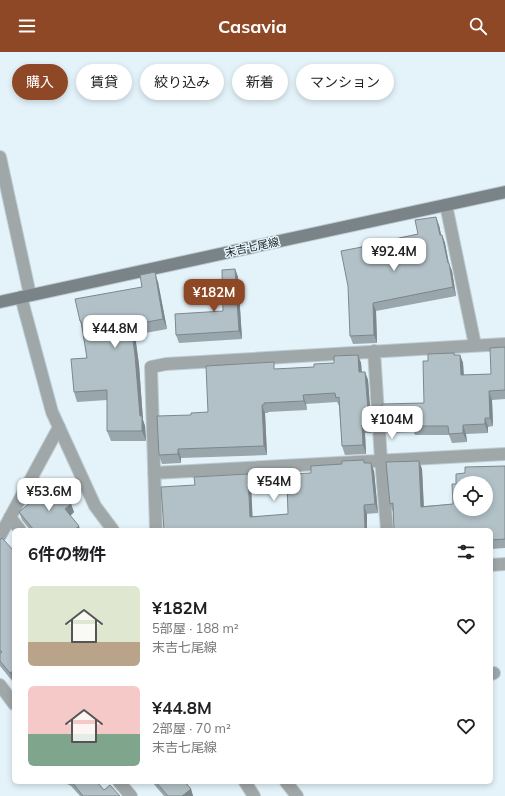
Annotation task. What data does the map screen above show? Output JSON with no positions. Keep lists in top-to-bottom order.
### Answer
{
  "streets": {
    "main road": ["末吉七尾線"]
  },
  "page": {
    "header": "Casavia",
    "chip": [
      "購入",
      "賃貸",
      "絞り込み",
      "新着",
      "マンション"
    ],
    "price": [
      "¥92.4M",
      "¥182M",
      "¥44.8M",
      "¥104M",
      "¥54M",
      "¥53.6M"
    ],
    "heading": "6件の物件",
    "list": [
      {
        "name": "¥182M",
        "note": "5部屋 · 188 m² · 末吉七尾線"
      },
      {
        "name": "¥44.8M",
        "note": "2部屋 · 70 m² · 末吉七尾線"
      }
    ]
  }
}
